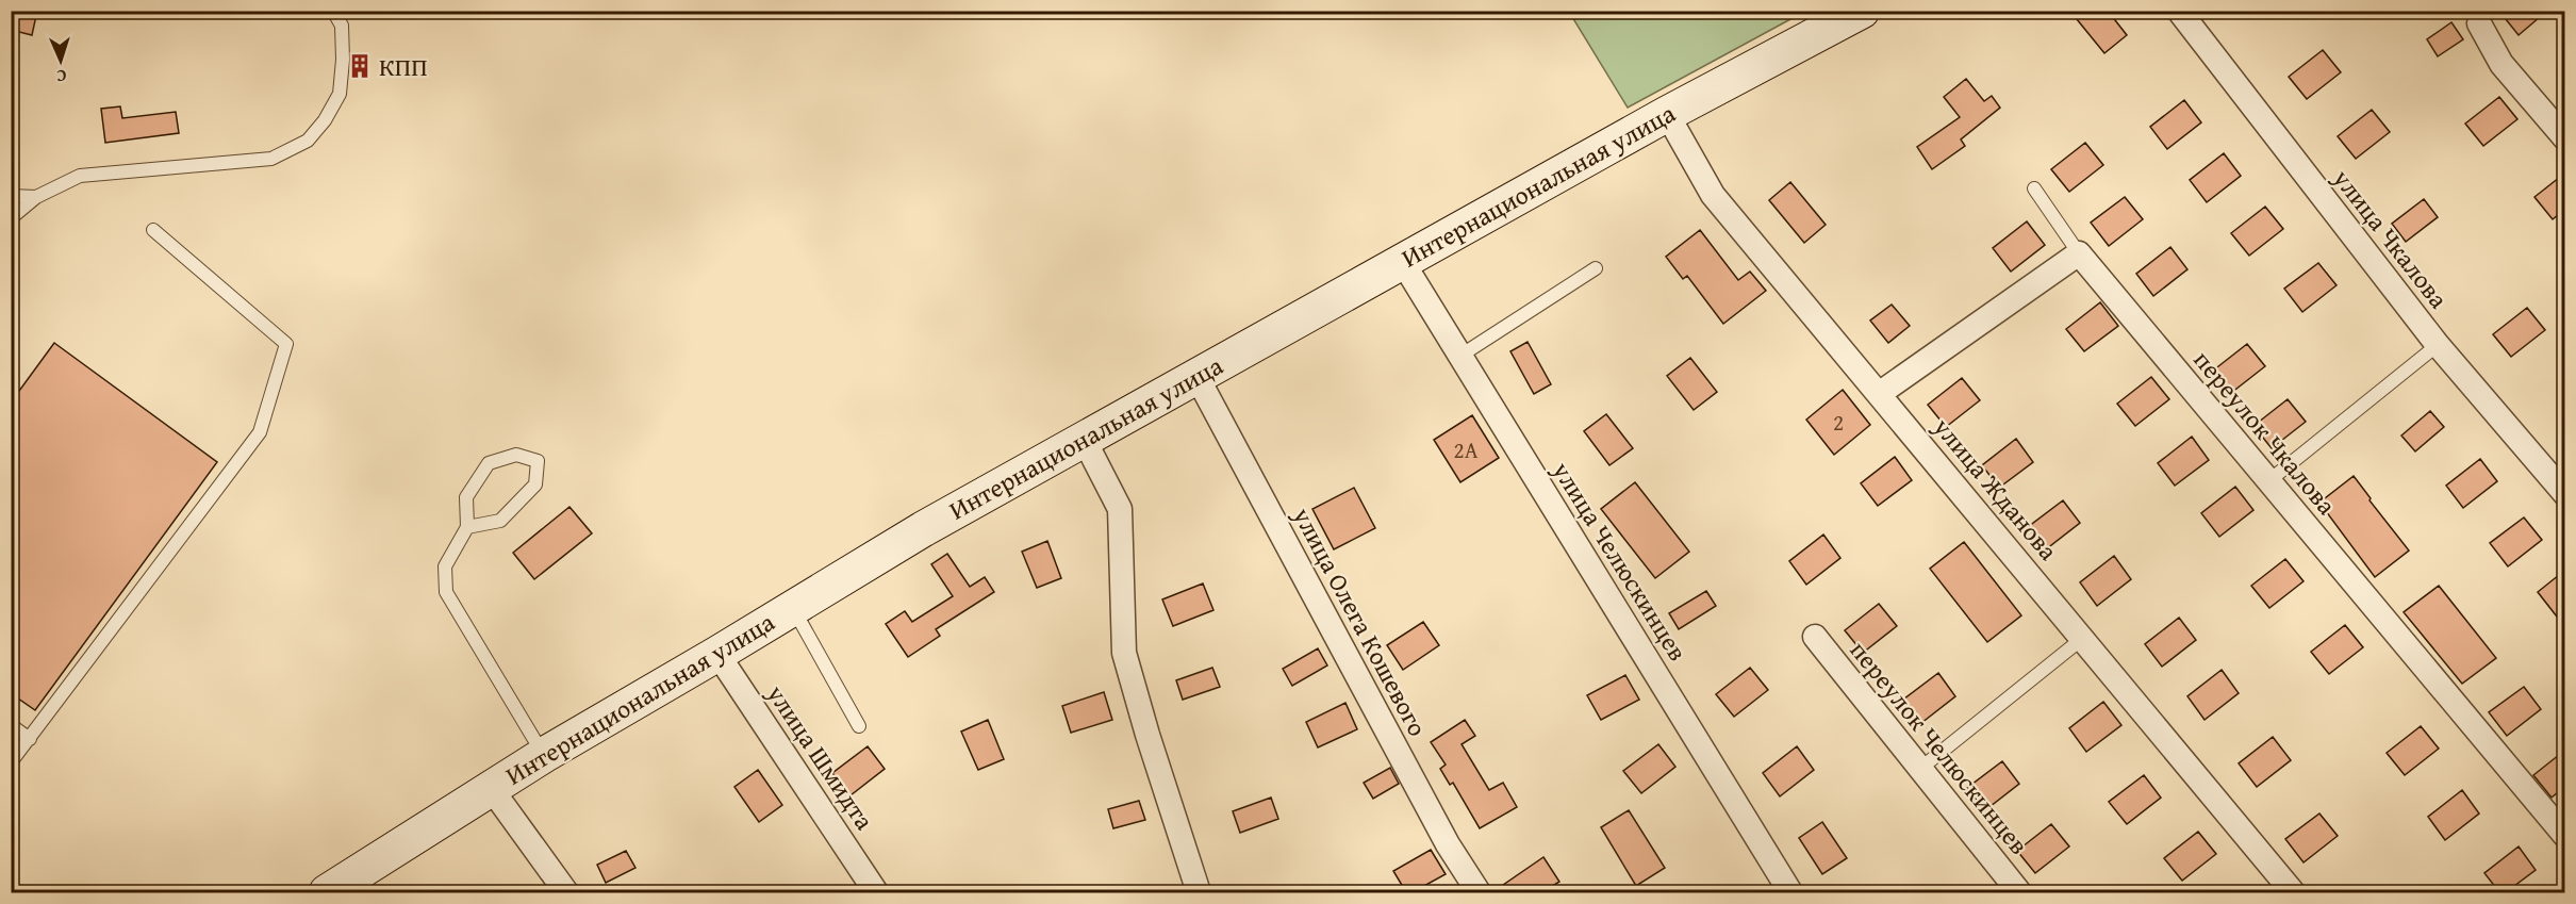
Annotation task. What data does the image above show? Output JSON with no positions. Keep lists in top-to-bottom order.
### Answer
{
  "streets": {
    "street": [
      "Интернациональная улица",
      "улица Чкалова",
      "переулок Чкалова",
      "улица Жданова",
      "улица Челюскинцев",
      "улица Олега Кошевого",
      "переулок Челюскинцев",
      "улица Шмидта"
    ]
  },
  "crossings": [
    ["Интернациональная улица", "улица Жданова"],
    ["Интернациональная улица", "улица Челюскинцев"],
    ["Интернациональная улица", "улица Олега Кошевого"],
    ["Интернациональная улица", "улица Шмидта"]
  ],
  "places": {
    "building": ["КПП"]
  },
  "house_numbers": ["2", "2А"],
  "north": "bottom"
}
